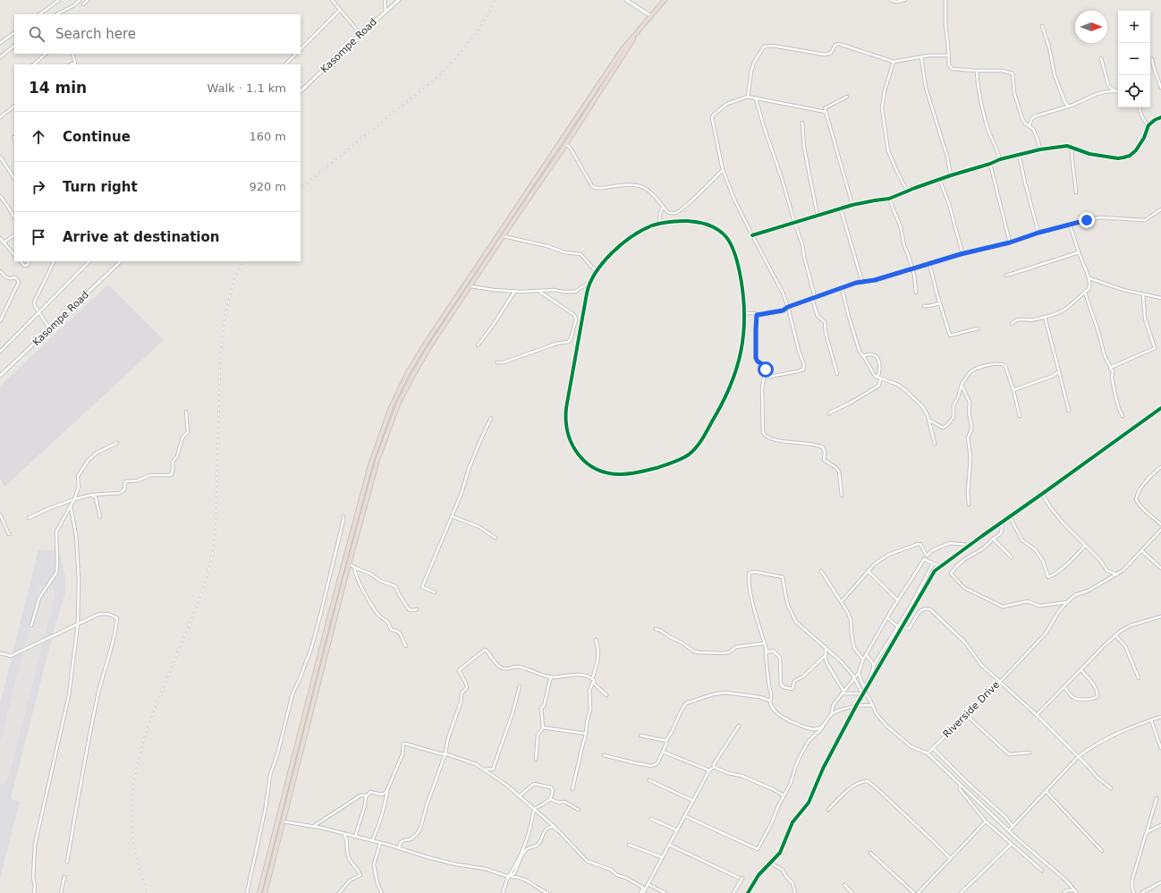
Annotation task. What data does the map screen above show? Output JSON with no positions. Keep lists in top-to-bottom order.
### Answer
{
  "streets": {
    "street": ["Kasompe Road", "Riverside Drive"]
  },
  "north": "right",
  "page": {
    "map_buttons": ["+", "−"],
    "search": "Search here",
    "heading": ["14 min", "Walk · 1.1 km"],
    "list": [
      ["Continue", "160 m"],
      ["Turn right", "920 m"],
      "Arrive at destination"
    ]
  }
}
